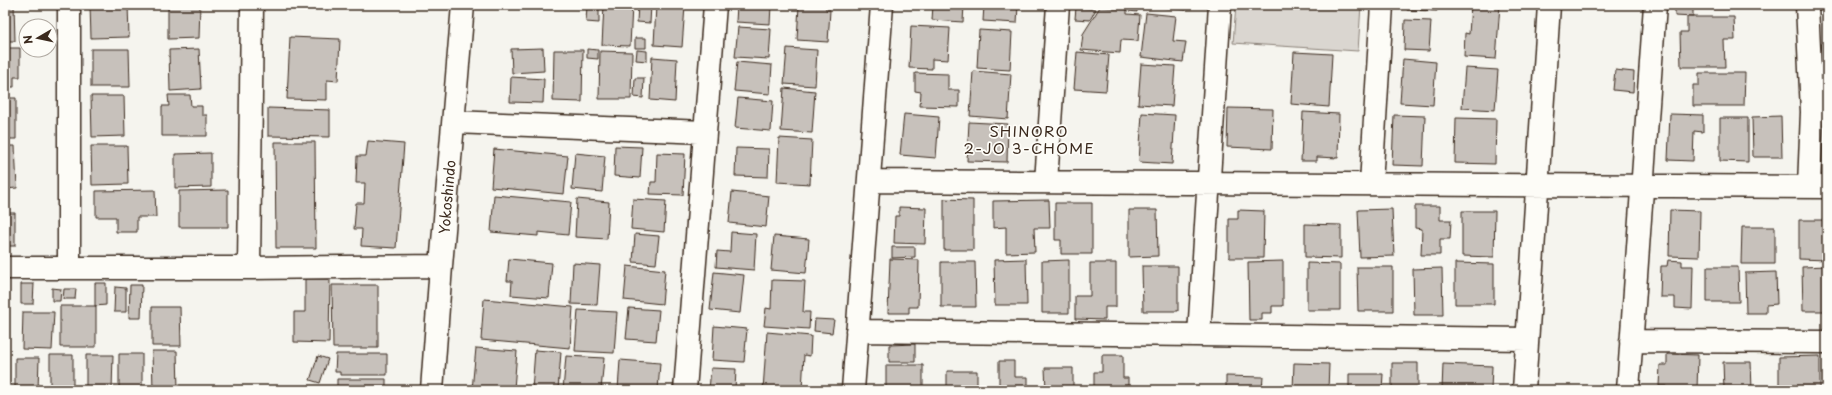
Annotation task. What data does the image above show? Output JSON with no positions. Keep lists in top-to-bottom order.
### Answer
{
  "streets": {
    "street": ["Yokoshindo"]
  },
  "districts": ["SHINORO 2-JO 3-CHOME"],
  "north": "left"
}
